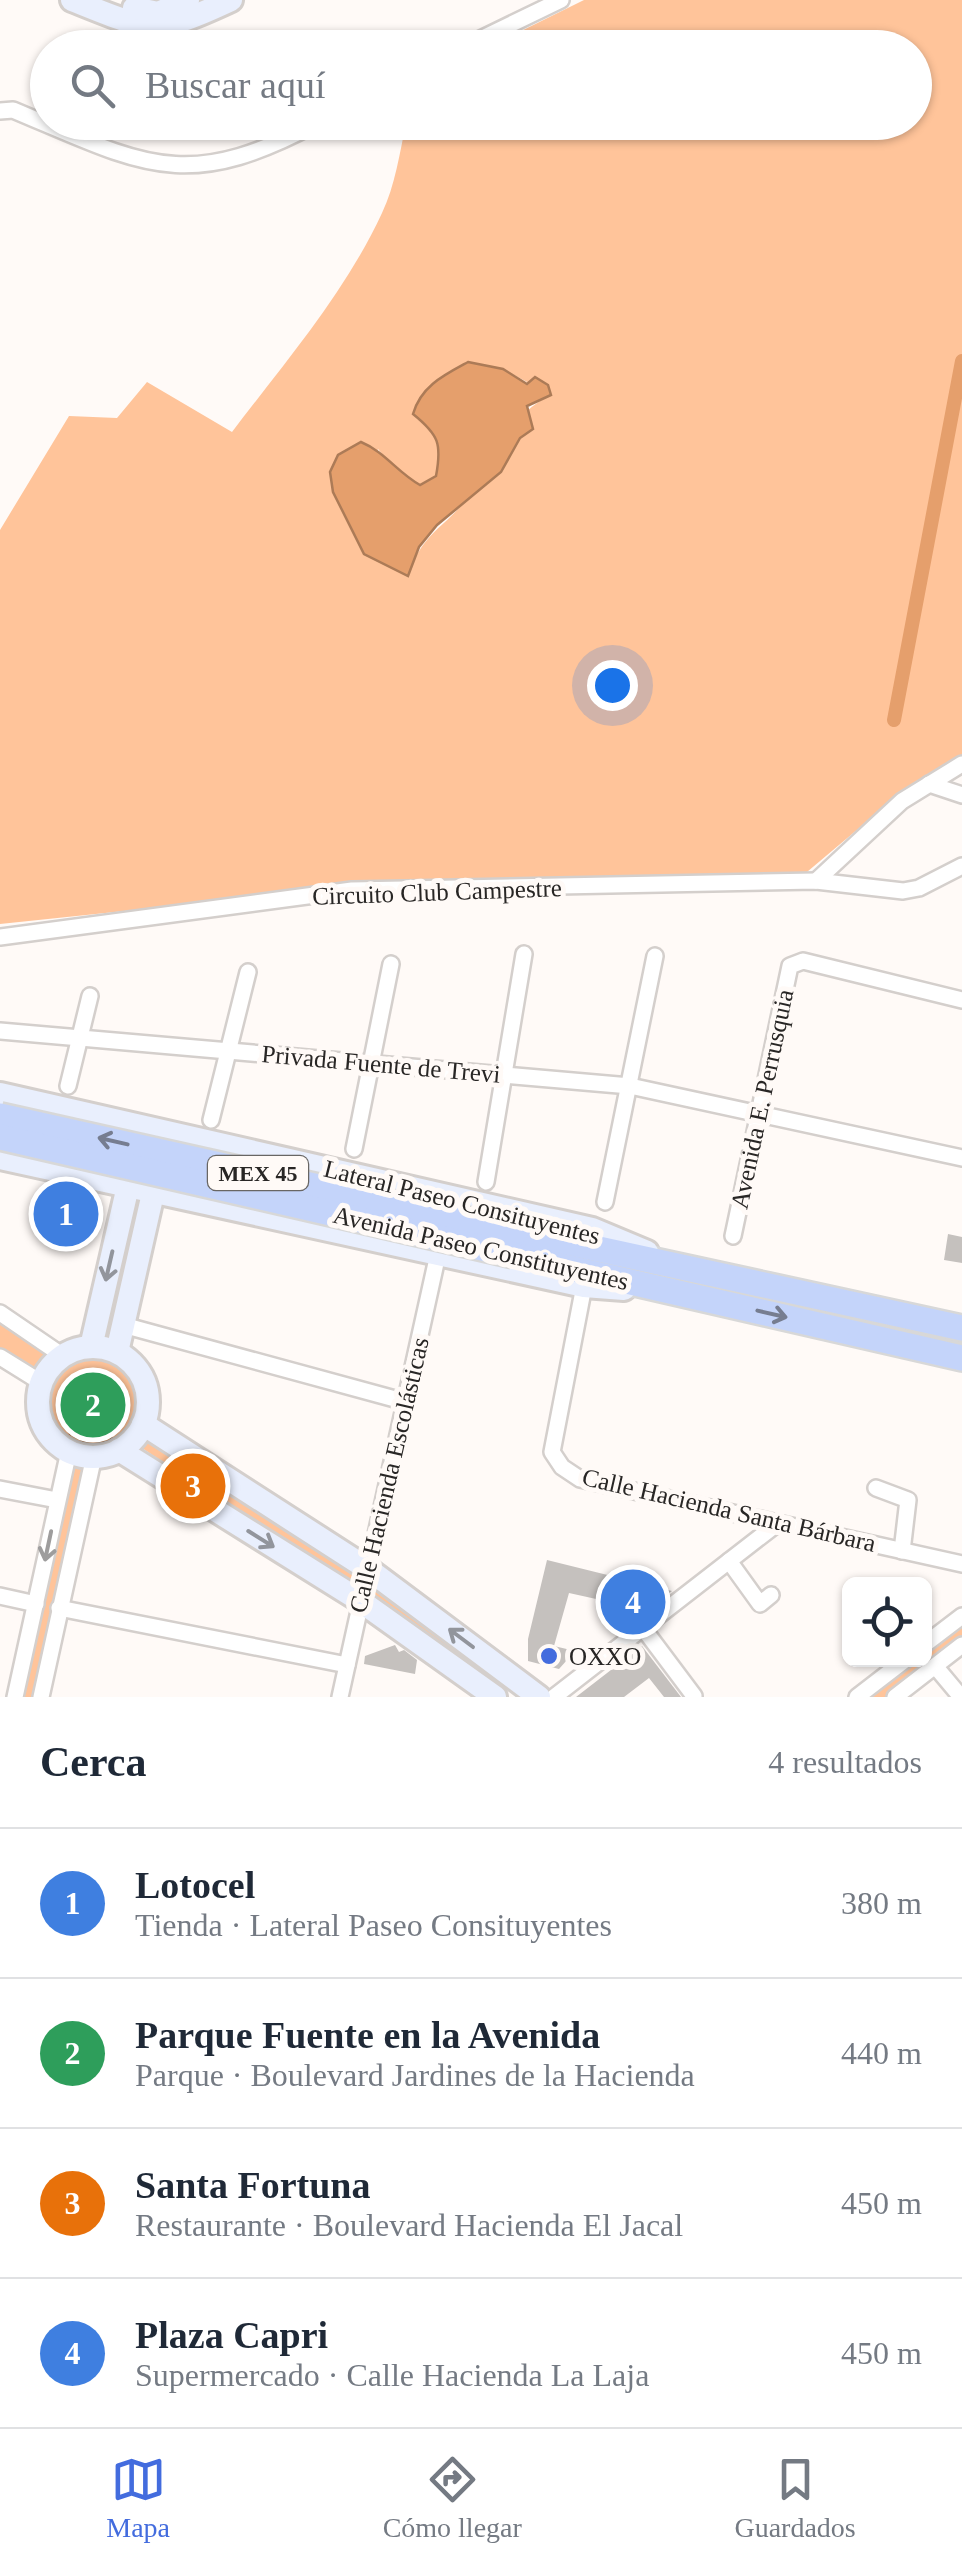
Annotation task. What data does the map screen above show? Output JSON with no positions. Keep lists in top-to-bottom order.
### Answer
{
  "streets": {
    "highway": ["MEX 45", "Avenida Paseo Constituyentes"],
    "main road": ["Lateral Paseo Consituyentes"],
    "street": [
      "Circuito Club Campestre",
      "Privada Fuente de Trevi",
      "Avenida E. Perrusquia",
      "Calle Hacienda Escolásticas",
      "Calle Hacienda Santa Bárbara"
    ]
  },
  "crossings": [
    ["Privada Fuente de Trevi", "Avenida E. Perrusquia"],
    ["Lateral Paseo Consituyentes", "Avenida Paseo Constituyentes"],
    ["Lateral Paseo Consituyentes", "Calle Hacienda Escolásticas"],
    ["Lateral Paseo Consituyentes", "Calle Hacienda Santa Bárbara"]
  ],
  "places": ["OXXO"],
  "page": {
    "search": "Buscar aquí",
    "pins": [
      "1",
      "2",
      "3",
      "4"
    ],
    "heading": ["Cerca", "4 resultados"],
    "list": [
      {
        "mark": "1",
        "name": "Lotocel",
        "note": "Tienda · Lateral Paseo Consituyentes",
        "value": "380 m"
      },
      {
        "mark": "2",
        "name": "Parque Fuente en la Avenida",
        "note": "Parque · Boulevard Jardines de la Hacienda",
        "value": "440 m"
      },
      {
        "mark": "3",
        "name": "Santa Fortuna",
        "note": "Restaurante · Boulevard Hacienda El Jacal",
        "value": "450 m"
      },
      {
        "mark": "4",
        "name": "Plaza Capri",
        "note": "Supermercado · Calle Hacienda La Laja",
        "value": "450 m"
      }
    ],
    "nav": ["Mapa", "Cómo llegar", "Guardados"]
  }
}
